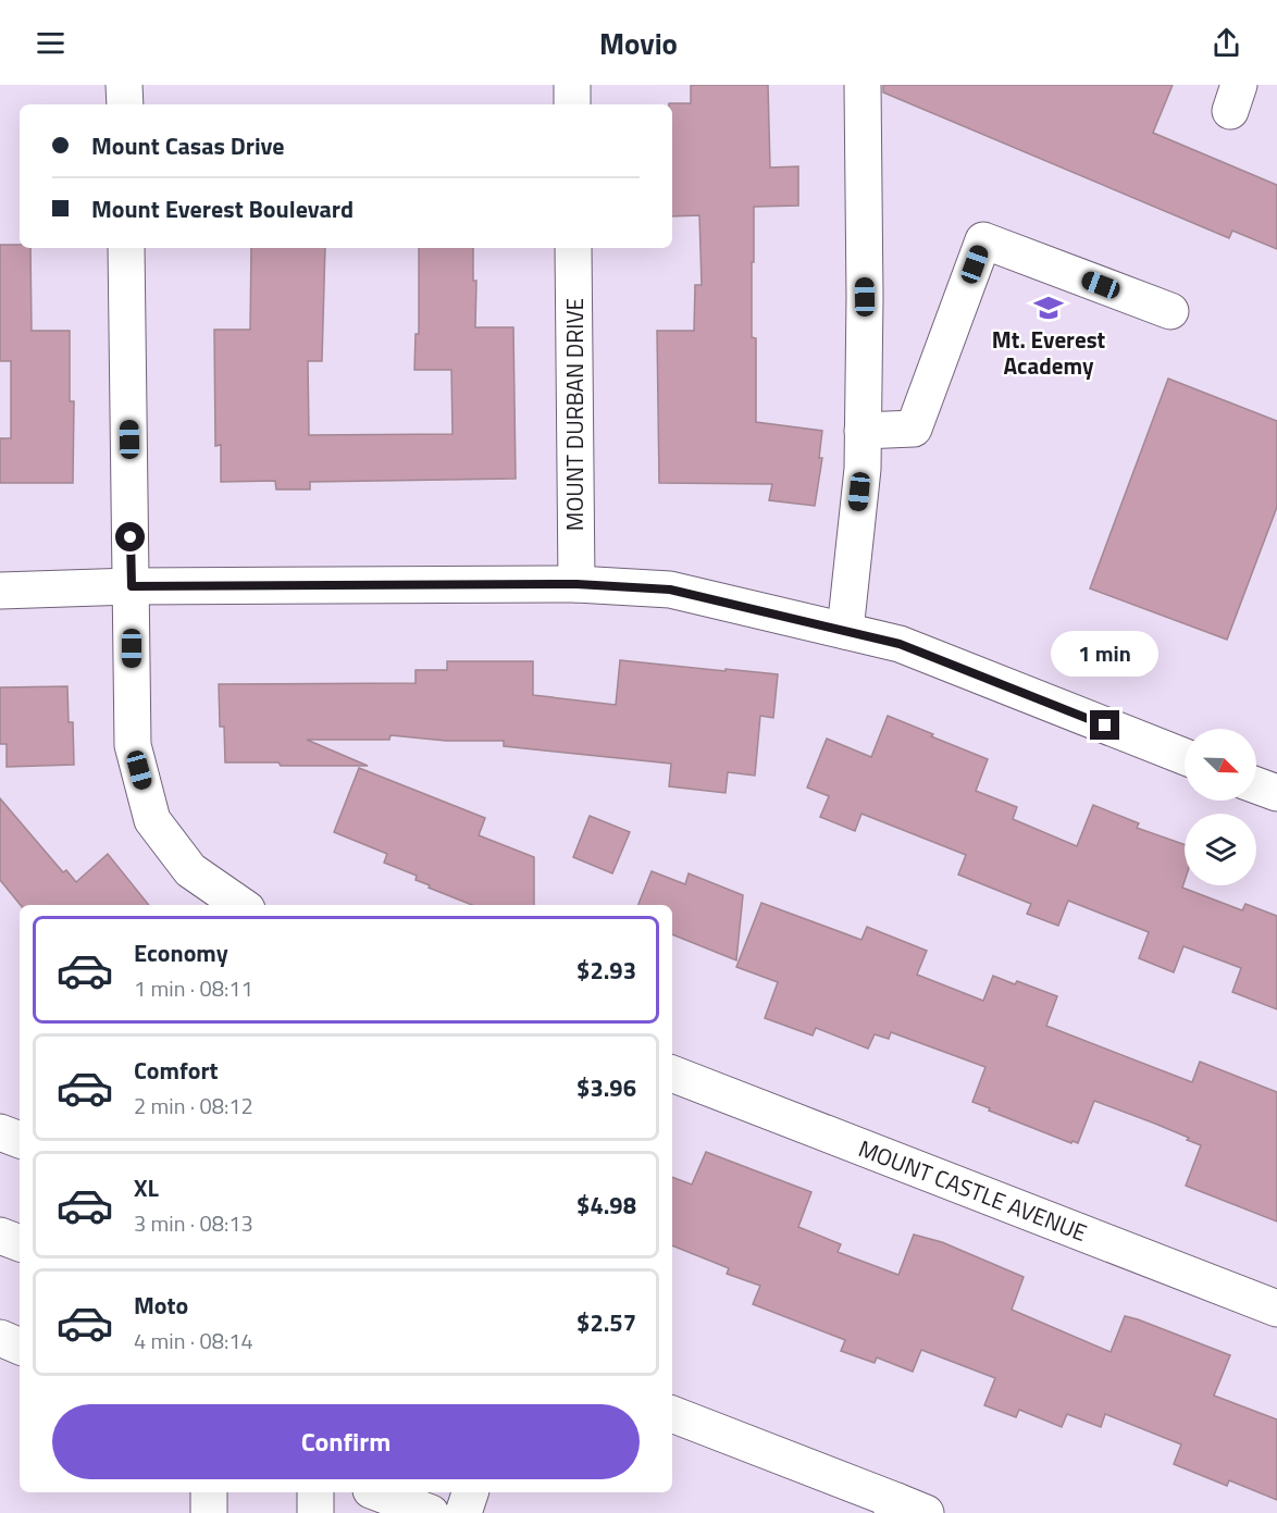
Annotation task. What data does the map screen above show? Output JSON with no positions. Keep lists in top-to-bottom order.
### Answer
{
  "streets": {
    "street": ["MOUNT DURBAN DRIVE", "MOUNT CASTLE AVENUE"]
  },
  "places": {
    "school or university": ["Mt. Everest Academy"]
  },
  "north": "bottom right",
  "page": {
    "header": "Movio",
    "banner": ["Mount Casas Drive", "Mount Everest Boulevard"],
    "bubble": "1 min",
    "list": [
      {
        "name": "Economy",
        "note": "1 min · 08:11",
        "value": "$2.93"
      },
      {
        "name": "Comfort",
        "note": "2 min · 08:12",
        "value": "$3.96"
      },
      {
        "name": "XL",
        "note": "3 min · 08:13",
        "value": "$4.98"
      },
      {
        "name": "Moto",
        "note": "4 min · 08:14",
        "value": "$2.57"
      }
    ],
    "buttons": "Confirm"
  }
}
